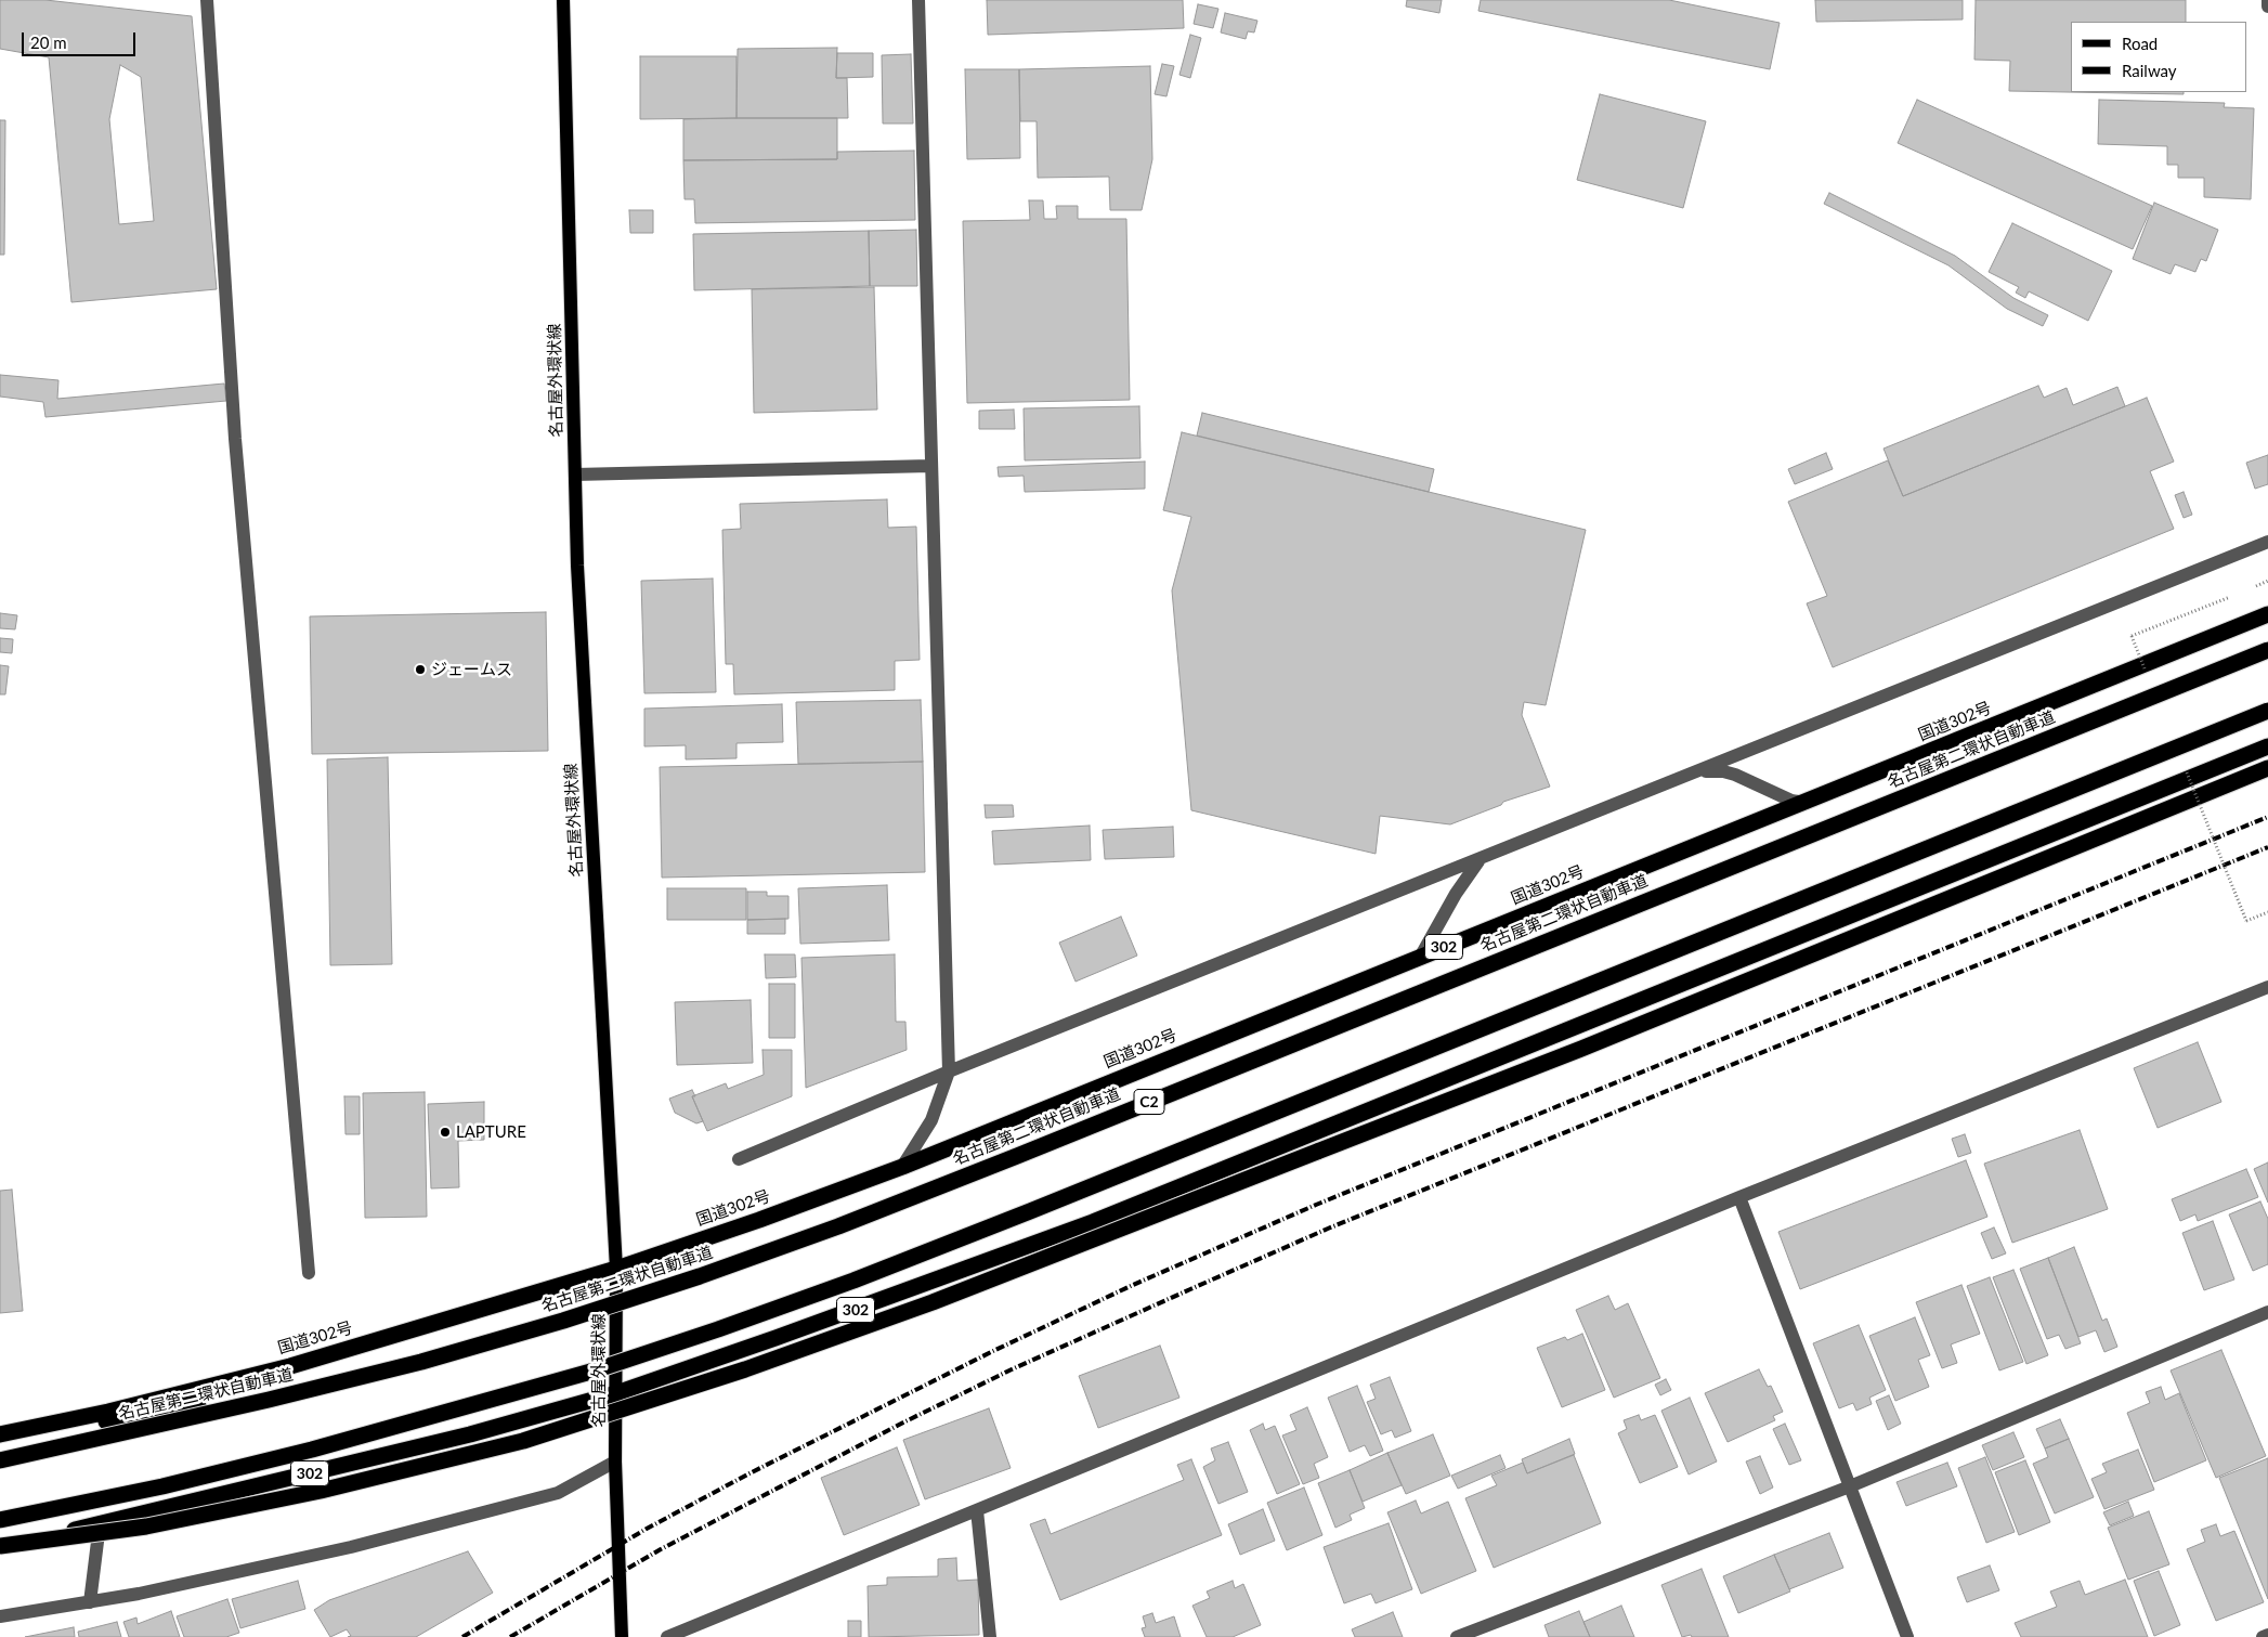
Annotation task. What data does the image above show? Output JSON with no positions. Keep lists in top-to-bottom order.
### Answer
{
  "streets": {
    "highway": [
      "国道302号",
      "名古屋第二環状自動車道",
      "302",
      "C2"
    ],
    "main road": ["名古屋外環状線"]
  },
  "crossings": [
    ["名古屋外環状線", "国道302号"],
    ["名古屋外環状線", "302"]
  ],
  "places": ["ジェームス", "LAPTURE"],
  "legend": ["Road", "Railway"],
  "scale_bar": "20 m"
}
